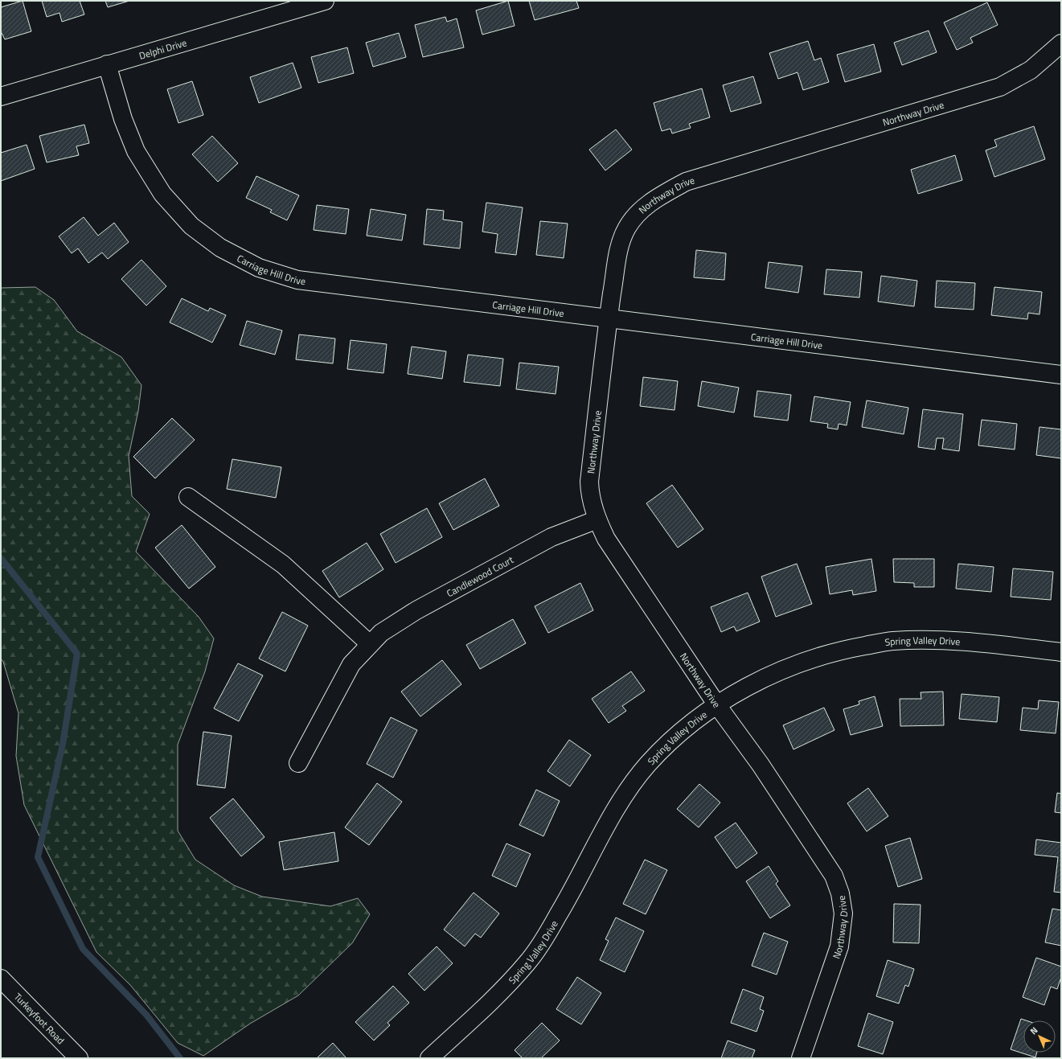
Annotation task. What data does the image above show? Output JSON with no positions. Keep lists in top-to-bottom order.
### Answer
{
  "streets": {
    "street": [
      "Delphi Drive",
      "Northway Drive",
      "Carriage Hill Drive",
      "Candlewood Court",
      "Spring Valley Drive",
      "Turkeyfoot Road"
    ]
  },
  "crossings": [
    ["Delphi Drive", "Carriage Hill Drive"],
    ["Northway Drive", "Carriage Hill Drive"],
    ["Northway Drive", "Candlewood Court"],
    ["Northway Drive", "Spring Valley Drive"]
  ],
  "north": "top left"
}
